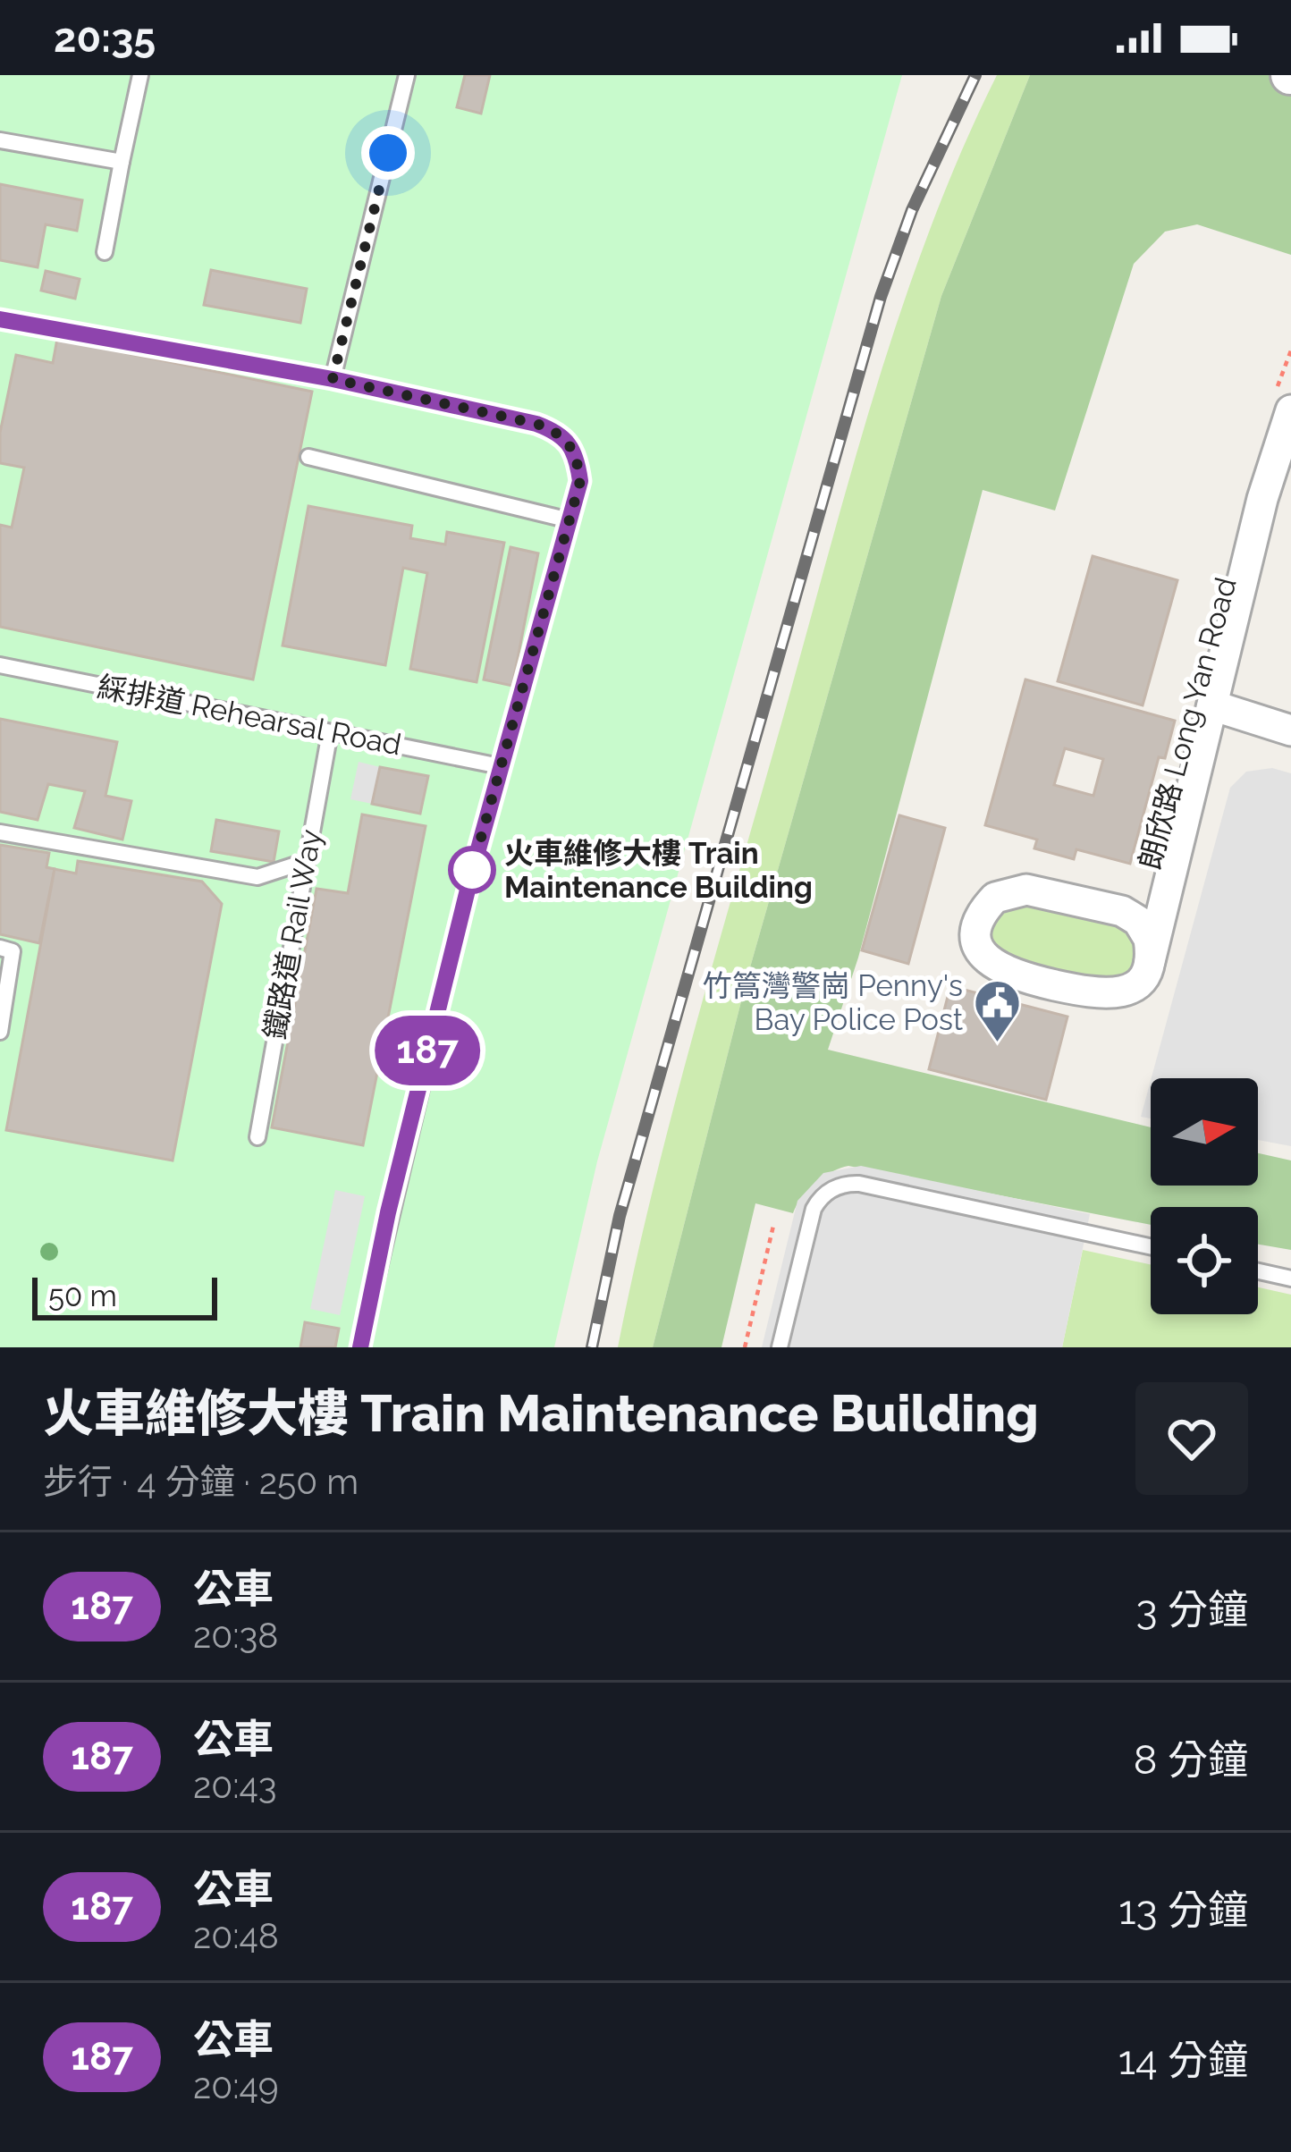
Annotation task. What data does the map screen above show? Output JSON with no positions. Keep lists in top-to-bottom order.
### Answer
{
  "streets": {
    "street": ["朗欣路 Long Yan Road"],
    "lane": ["綵排道 Rehearsal Road", "鐵路道 Rail Way"]
  },
  "crossings": [
    ["綵排道 Rehearsal Road", "鐵路道 Rail Way"]
  ],
  "places": {
    "other": ["火車維修大樓 Train Maintenance Building"],
    "public building": ["竹篙灣警崗 Penny's Bay Police Post"]
  },
  "lines": ["bus line 187"],
  "scale_bar": "50 m",
  "north": "right",
  "page": {
    "status": "20:35",
    "on_map": "187",
    "scale": "50 m",
    "heading": ["火車維修大樓 Train Maintenance Building", "步行 · 4 分鐘 · 250 m"],
    "list": [
      {
        "mark": "187",
        "name": "公車",
        "note": "20:38",
        "value": "3 分鐘"
      },
      {
        "mark": "187",
        "name": "公車",
        "note": "20:43",
        "value": "8 分鐘"
      },
      {
        "mark": "187",
        "name": "公車",
        "note": "20:48",
        "value": "13 分鐘"
      },
      {
        "mark": "187",
        "name": "公車",
        "note": "20:49",
        "value": "14 分鐘"
      }
    ]
  }
}
